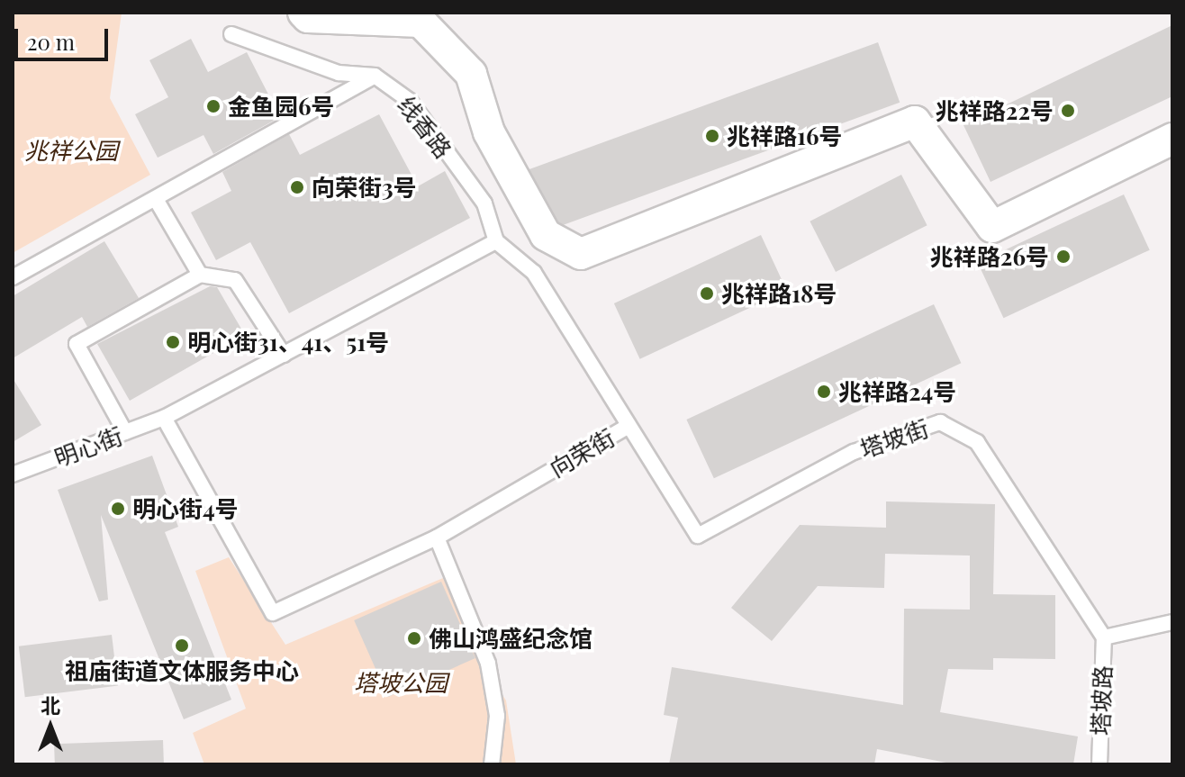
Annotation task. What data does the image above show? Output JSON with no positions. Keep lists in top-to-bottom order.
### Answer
{
  "streets": {
    "lane": [
      "线香路",
      "塔坡街",
      "明心街",
      "向荣街",
      "塔坡路"
    ]
  },
  "crossings": [
    ["线香路", "向荣街"],
    ["塔坡街", "向荣街"],
    ["塔坡街", "塔坡路"],
    ["明心街", "向荣街"]
  ],
  "parks": ["兆祥公园", "塔坡公园"],
  "places": [
    "金鱼园6号",
    "兆祥路22号",
    "兆祥路16号",
    "向荣街3号",
    "兆祥路26号",
    "兆祥路18号",
    "明心街31、41、51号",
    "兆祥路24号",
    "明心街4号",
    "佛山鸿盛纪念馆",
    "祖庙街道文体服务中心"
  ],
  "scale_bar": "20 m",
  "north": "top"
}
